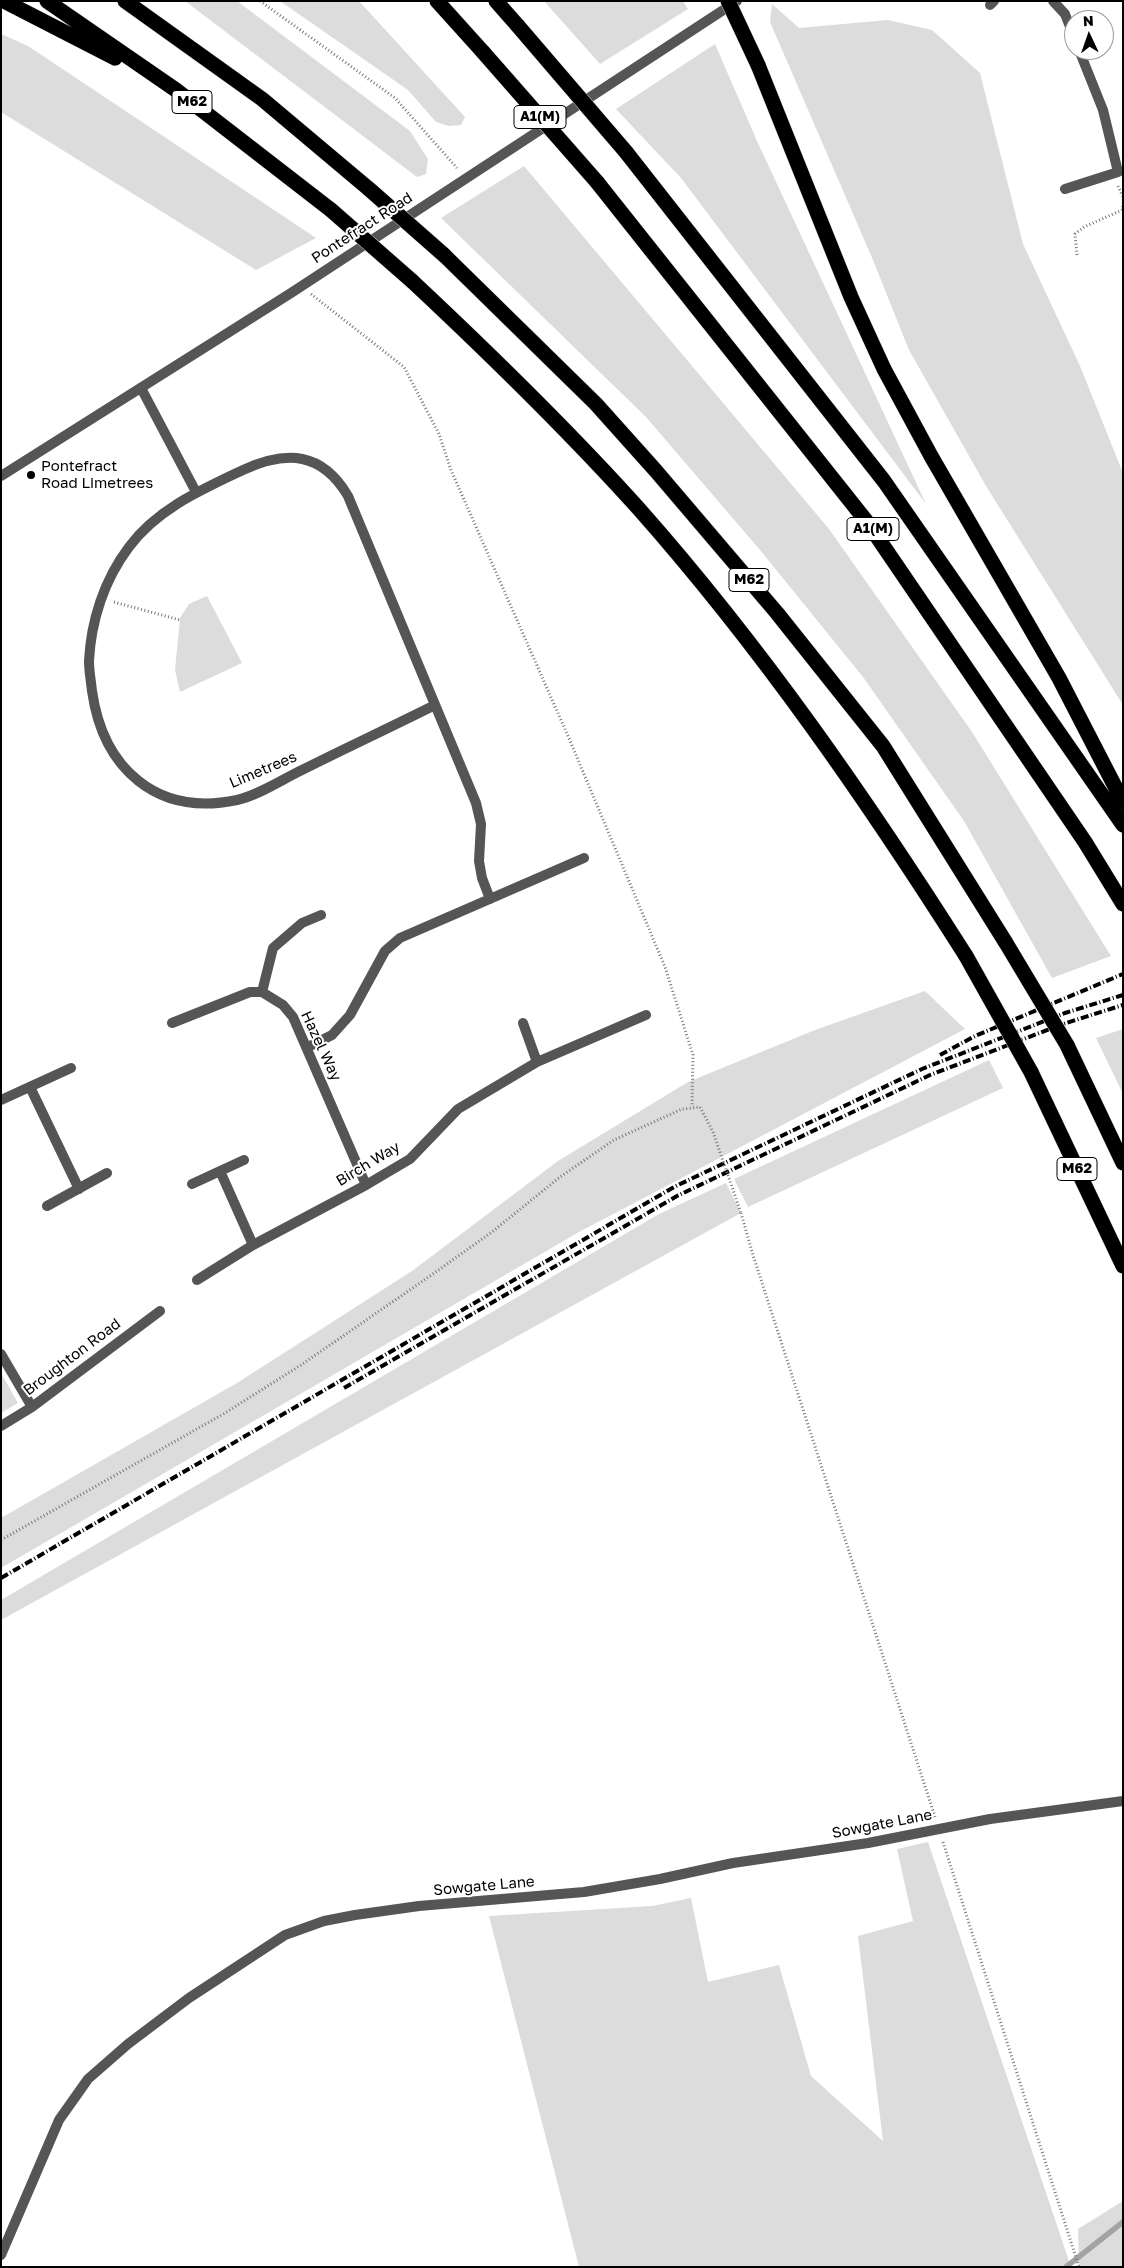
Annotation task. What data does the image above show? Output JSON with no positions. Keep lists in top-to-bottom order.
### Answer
{
  "streets": {
    "highway": ["M62", "A1(M)"],
    "street": [
      "Pontefract Road",
      "Limetrees",
      "Hazel Way",
      "Birch Way",
      "Broughton Road",
      "Sowgate Lane"
    ]
  },
  "crossings": [
    ["Hazel Way", "Birch Way"]
  ],
  "places": ["Pontefract Road Limetrees"],
  "north": "top"
}
